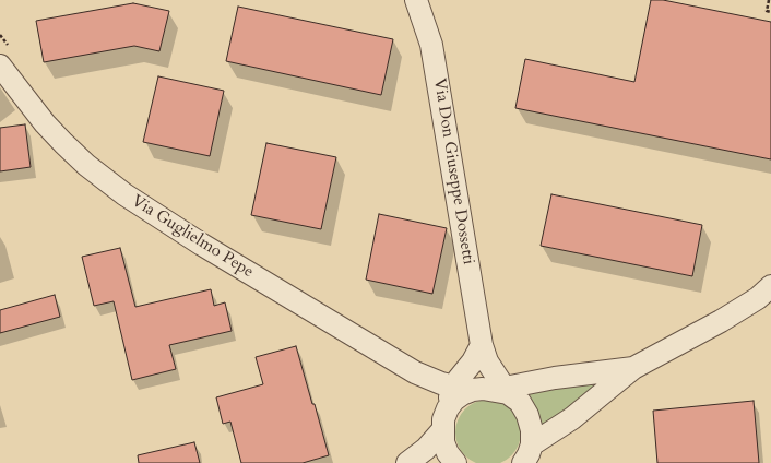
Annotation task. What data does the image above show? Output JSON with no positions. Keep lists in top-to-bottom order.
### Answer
{
  "streets": {
    "street": ["Via Don Giuseppe Dossetti", "Via Guglielmo Pepe"]
  },
  "crossings": [
    ["Via Don Giuseppe Dossetti", "Via Guglielmo Pepe"]
  ]
}
